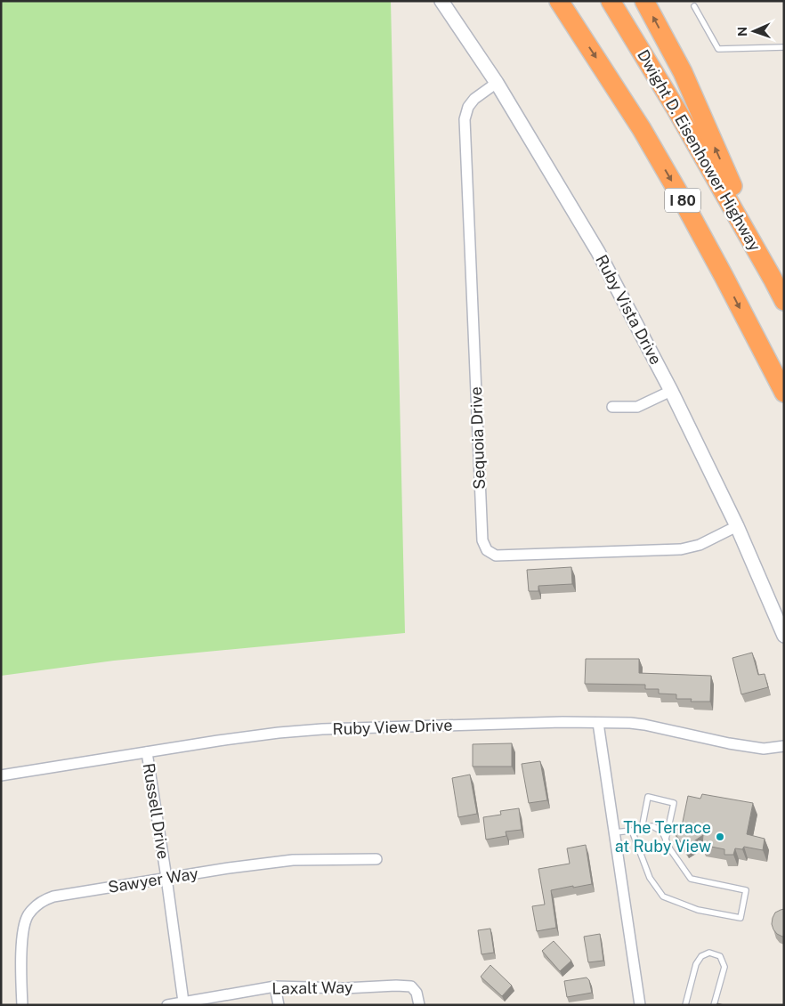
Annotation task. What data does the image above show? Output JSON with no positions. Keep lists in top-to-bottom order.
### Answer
{
  "streets": {
    "highway": ["Dwight D. Eisenhower Highway", "I 80"],
    "street": [
      "Ruby Vista Drive",
      "Sequoia Drive",
      "Ruby View Drive",
      "Russell Drive",
      "Sawyer Way",
      "Laxalt Way"
    ]
  },
  "crossings": [
    ["Ruby Vista Drive", "Sequoia Drive"],
    ["Ruby View Drive", "Russell Drive"],
    ["Russell Drive", "Sawyer Way"],
    ["Russell Drive", "Laxalt Way"]
  ],
  "places": ["The Terrace at Ruby View"],
  "north": "left"
}
